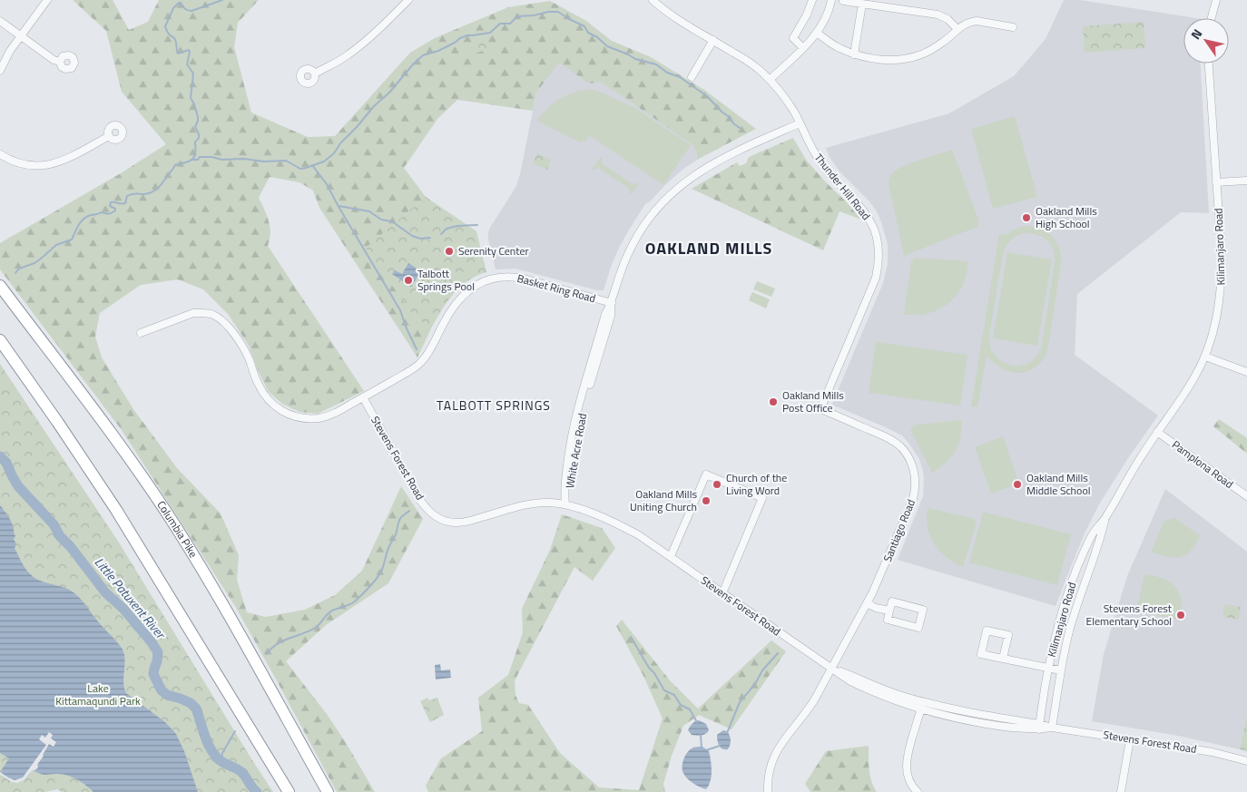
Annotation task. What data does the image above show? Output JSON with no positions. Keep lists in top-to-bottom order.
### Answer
{
  "streets": {
    "highway": ["Columbia Pike"],
    "street": [
      "Thunder Hill Road",
      "Kilimanjaro Road",
      "Basket Ring Road",
      "White Acre Road",
      "Stevens Forest Road",
      "Pamplona Road",
      "Santiago Road"
    ]
  },
  "crossings": [
    ["Thunder Hill Road", "White Acre Road"],
    ["Thunder Hill Road", "Santiago Road"],
    ["Kilimanjaro Road", "Stevens Forest Road"],
    ["Kilimanjaro Road", "Pamplona Road"],
    ["Basket Ring Road", "White Acre Road"],
    ["Basket Ring Road", "Stevens Forest Road"],
    ["White Acre Road", "Stevens Forest Road"],
    ["Stevens Forest Road", "Santiago Road"]
  ],
  "districts": ["OAKLAND MILLS", "TALBOTT SPRINGS"],
  "water": ["Little Patuxent River"],
  "parks": ["Lake Kittamaqundi Park"],
  "places": [
    "Oakland Mills High School",
    "Serenity Center",
    "Talbott Springs Pool",
    "Oakland Mills Post Office",
    "Church of the Living Word",
    "Oakland Mills Middle School",
    "Oakland Mills Uniting Church",
    "Stevens Forest Elementary School"
  ],
  "north": "top left"
}
